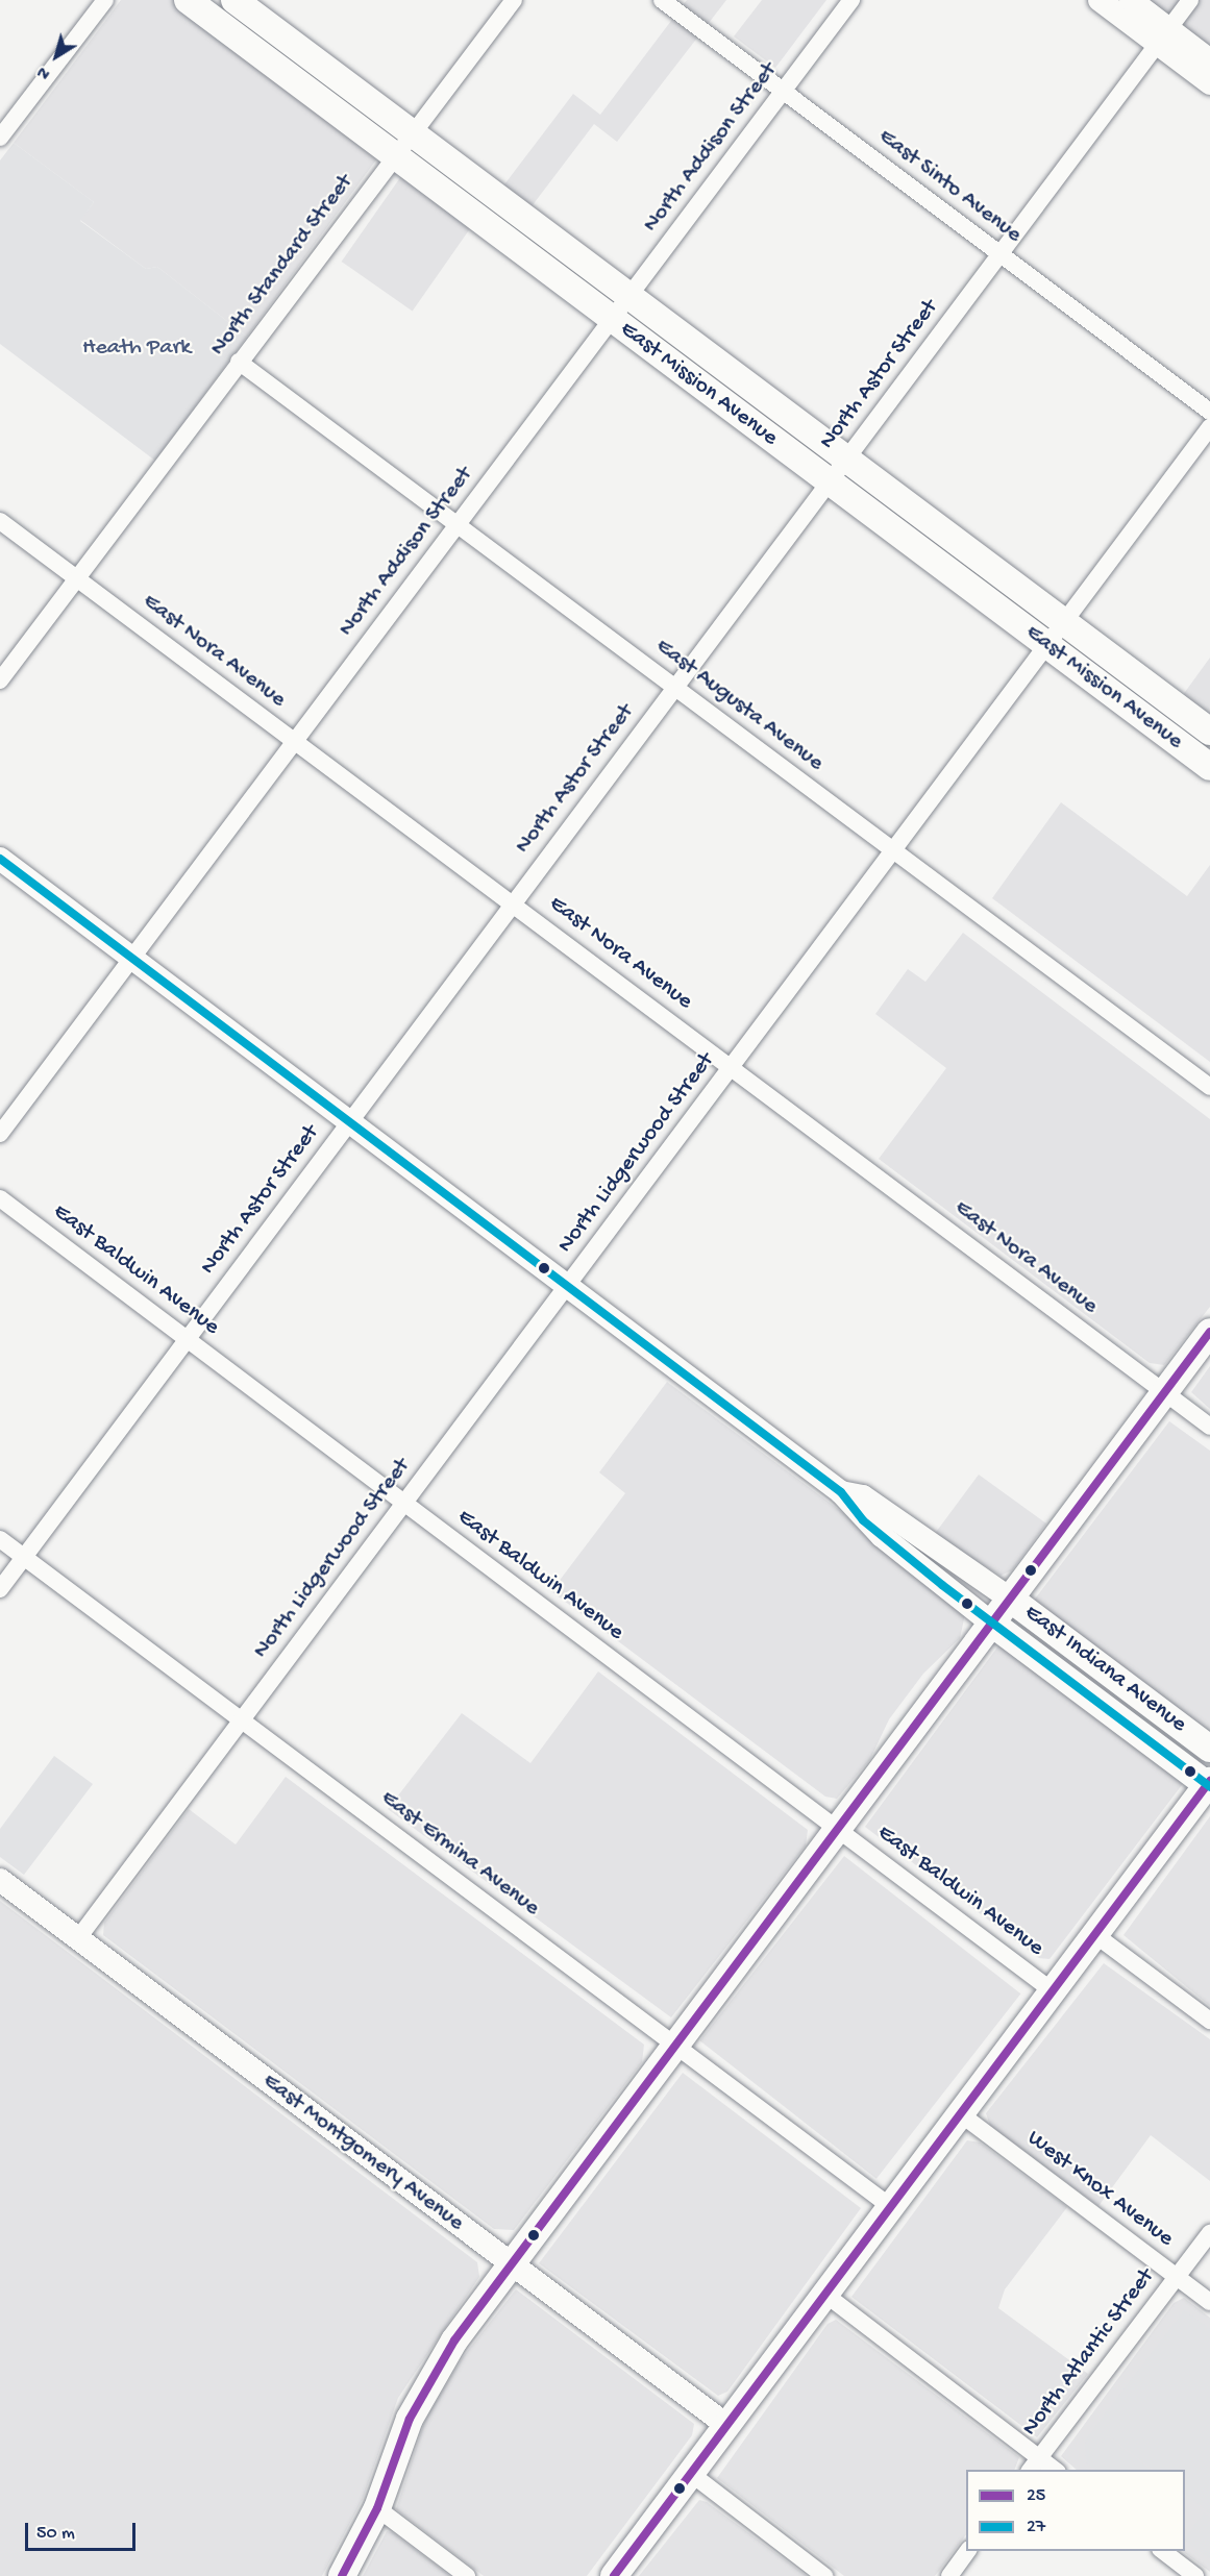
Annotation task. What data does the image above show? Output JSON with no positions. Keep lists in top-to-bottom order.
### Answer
{
  "streets": {
    "main road": ["East Mission Avenue", "East Indiana Avenue", "East Montgomery Avenue"],
    "street": [
      "North Addison Street",
      "East Sinto Avenue",
      "North Standard Street",
      "North Astor Street",
      "East Nora Avenue",
      "East Augusta Avenue",
      "North Lidgerwood Street",
      "East Baldwin Avenue",
      "East Ermina Avenue",
      "West Knox Avenue",
      "North Atlantic Street"
    ]
  },
  "crossings": [
    ["North Addison Street", "East Sinto Avenue"],
    ["North Addison Street", "East Mission Avenue"],
    ["North Addison Street", "East Nora Avenue"],
    ["North Addison Street", "East Augusta Avenue"],
    ["North Addison Street", "East Indiana Avenue"],
    ["East Sinto Avenue", "North Astor Street"],
    ["North Standard Street", "East Mission Avenue"],
    ["North Standard Street", "East Nora Avenue"],
    ["North Standard Street", "East Augusta Avenue"],
    ["North Astor Street", "East Mission Avenue"],
    ["North Astor Street", "East Nora Avenue"],
    ["North Astor Street", "East Augusta Avenue"],
    ["North Astor Street", "East Baldwin Avenue"],
    ["North Astor Street", "East Indiana Avenue"],
    ["North Astor Street", "East Ermina Avenue"],
    ["East Mission Avenue", "North Lidgerwood Street"],
    ["East Nora Avenue", "North Lidgerwood Street"],
    ["East Augusta Avenue", "North Lidgerwood Street"],
    ["North Lidgerwood Street", "East Baldwin Avenue"],
    ["North Lidgerwood Street", "East Indiana Avenue"],
    ["North Lidgerwood Street", "East Ermina Avenue"],
    ["North Lidgerwood Street", "East Montgomery Avenue"],
    ["West Knox Avenue", "North Atlantic Street"]
  ],
  "parks": ["Heath Park"],
  "lines": ["transit line 27", "transit line 25"],
  "legend": ["25", "27"],
  "scale_bar": "50 m",
  "north": "bottom left"
}
